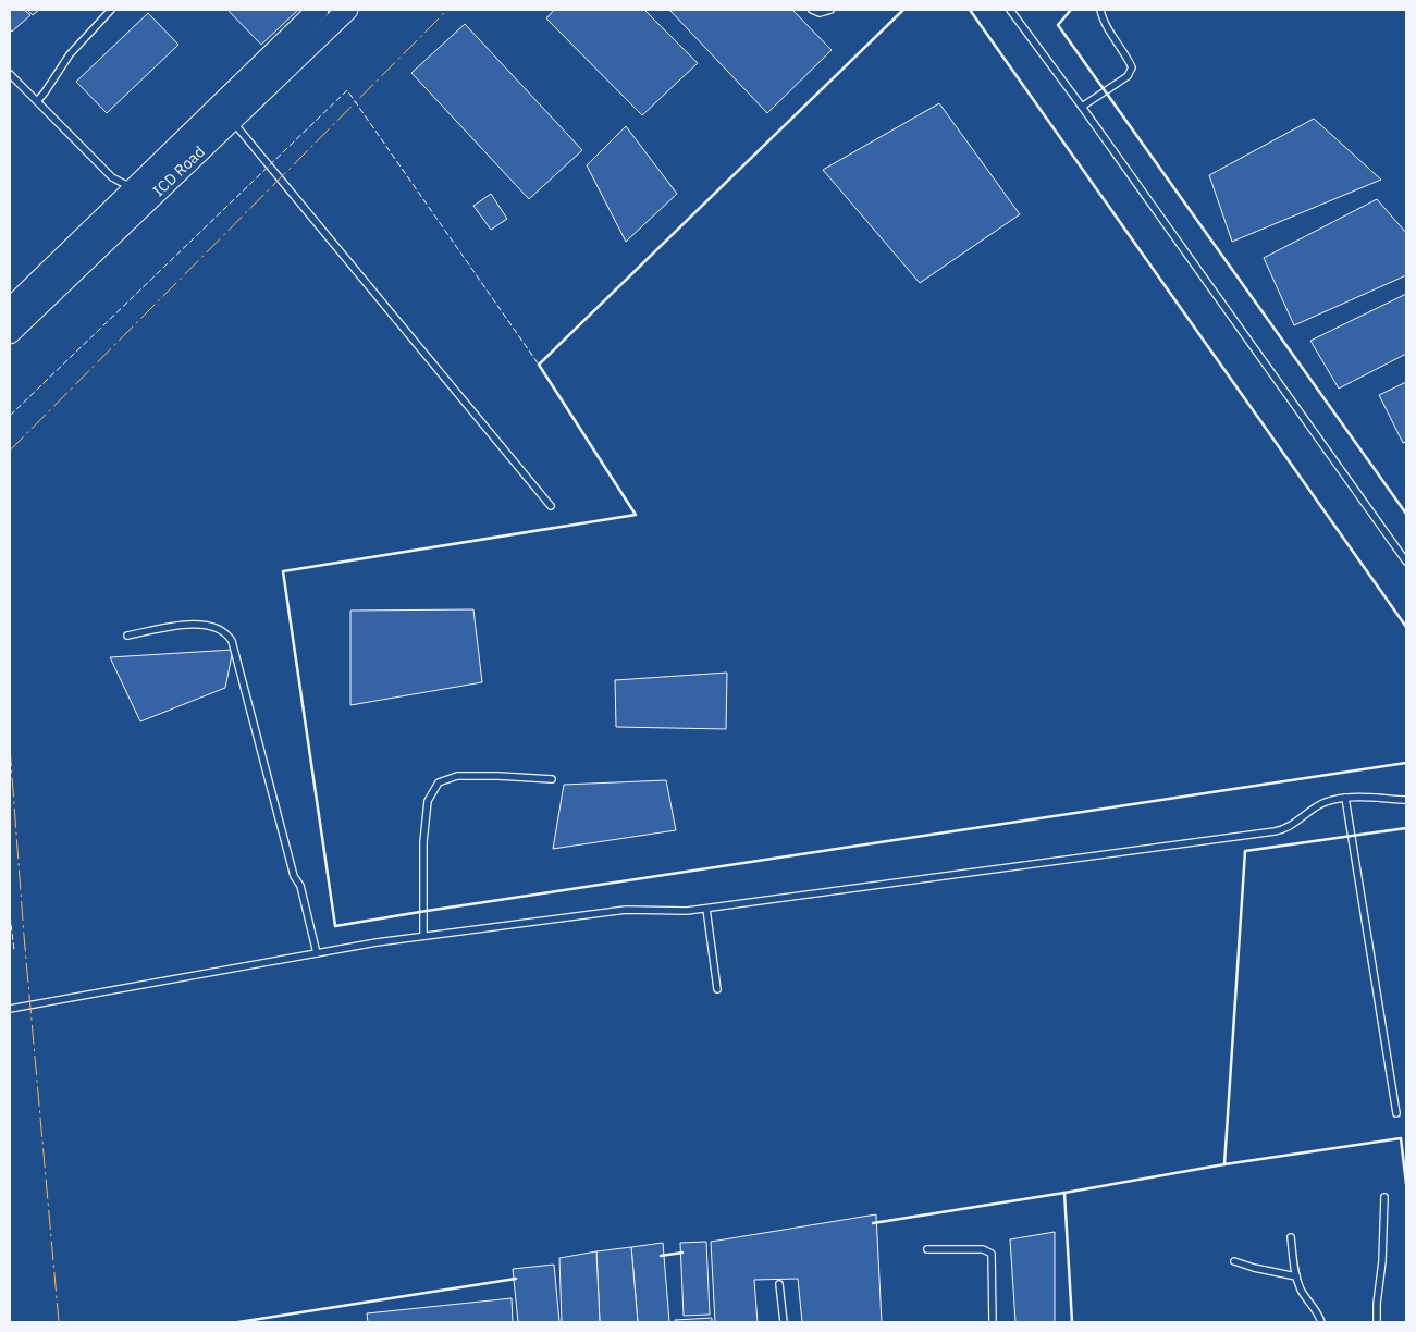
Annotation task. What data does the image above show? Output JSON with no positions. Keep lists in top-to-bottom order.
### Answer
{
  "streets": {
    "main road": ["ICD Road"]
  }
}
